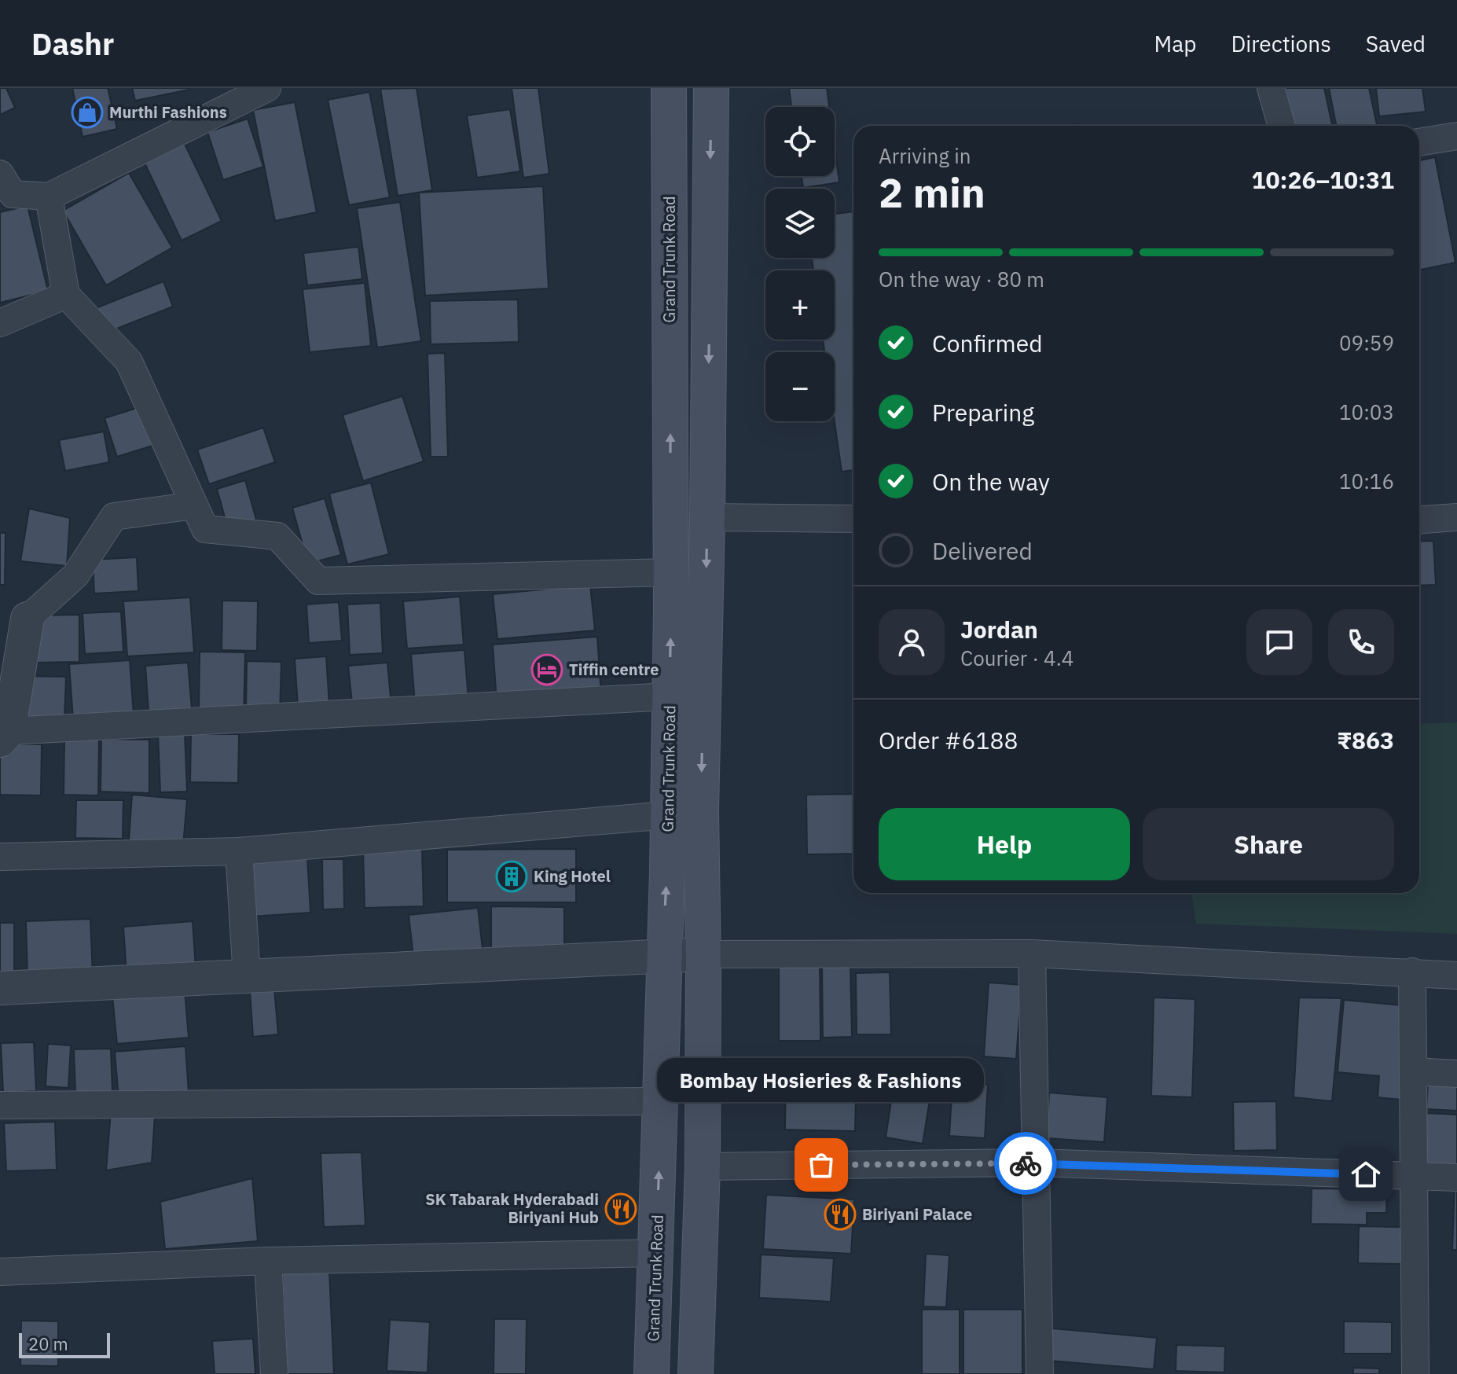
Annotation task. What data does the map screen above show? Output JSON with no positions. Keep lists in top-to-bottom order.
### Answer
{
  "streets": {
    "main road": ["Grand Trunk Road"]
  },
  "places": {
    "shop": ["Murthi Fashions"],
    "hotel": ["Tiffin centre"],
    "building": ["King Hotel"],
    "other": ["Bombay Hosieries & Fashions"],
    "restaurant": ["SK Tabarak Hyderabadi Biriyani Hub", "Biriyani Palace"]
  },
  "scale_bar": "20 m",
  "page": {
    "header": "Dashr",
    "nav": ["Map", "Directions", "Saved"],
    "map_buttons": ["+", "−"],
    "heading": ["2 min", "Arriving in", "10:26–10:31"],
    "panel": [
      "Jordan",
      "Courier · 4.4",
      "Order #6188",
      "₹863"
    ],
    "bar": "On the way · 80 m",
    "list": [
      ["Confirmed", "09:59"],
      ["Preparing", "10:03"],
      ["On the way", "10:16"],
      "Delivered"
    ],
    "buttons": ["Help", "Share"],
    "bubble": "Bombay Hosieries & Fashions",
    "scale": "20 m"
  }
}
